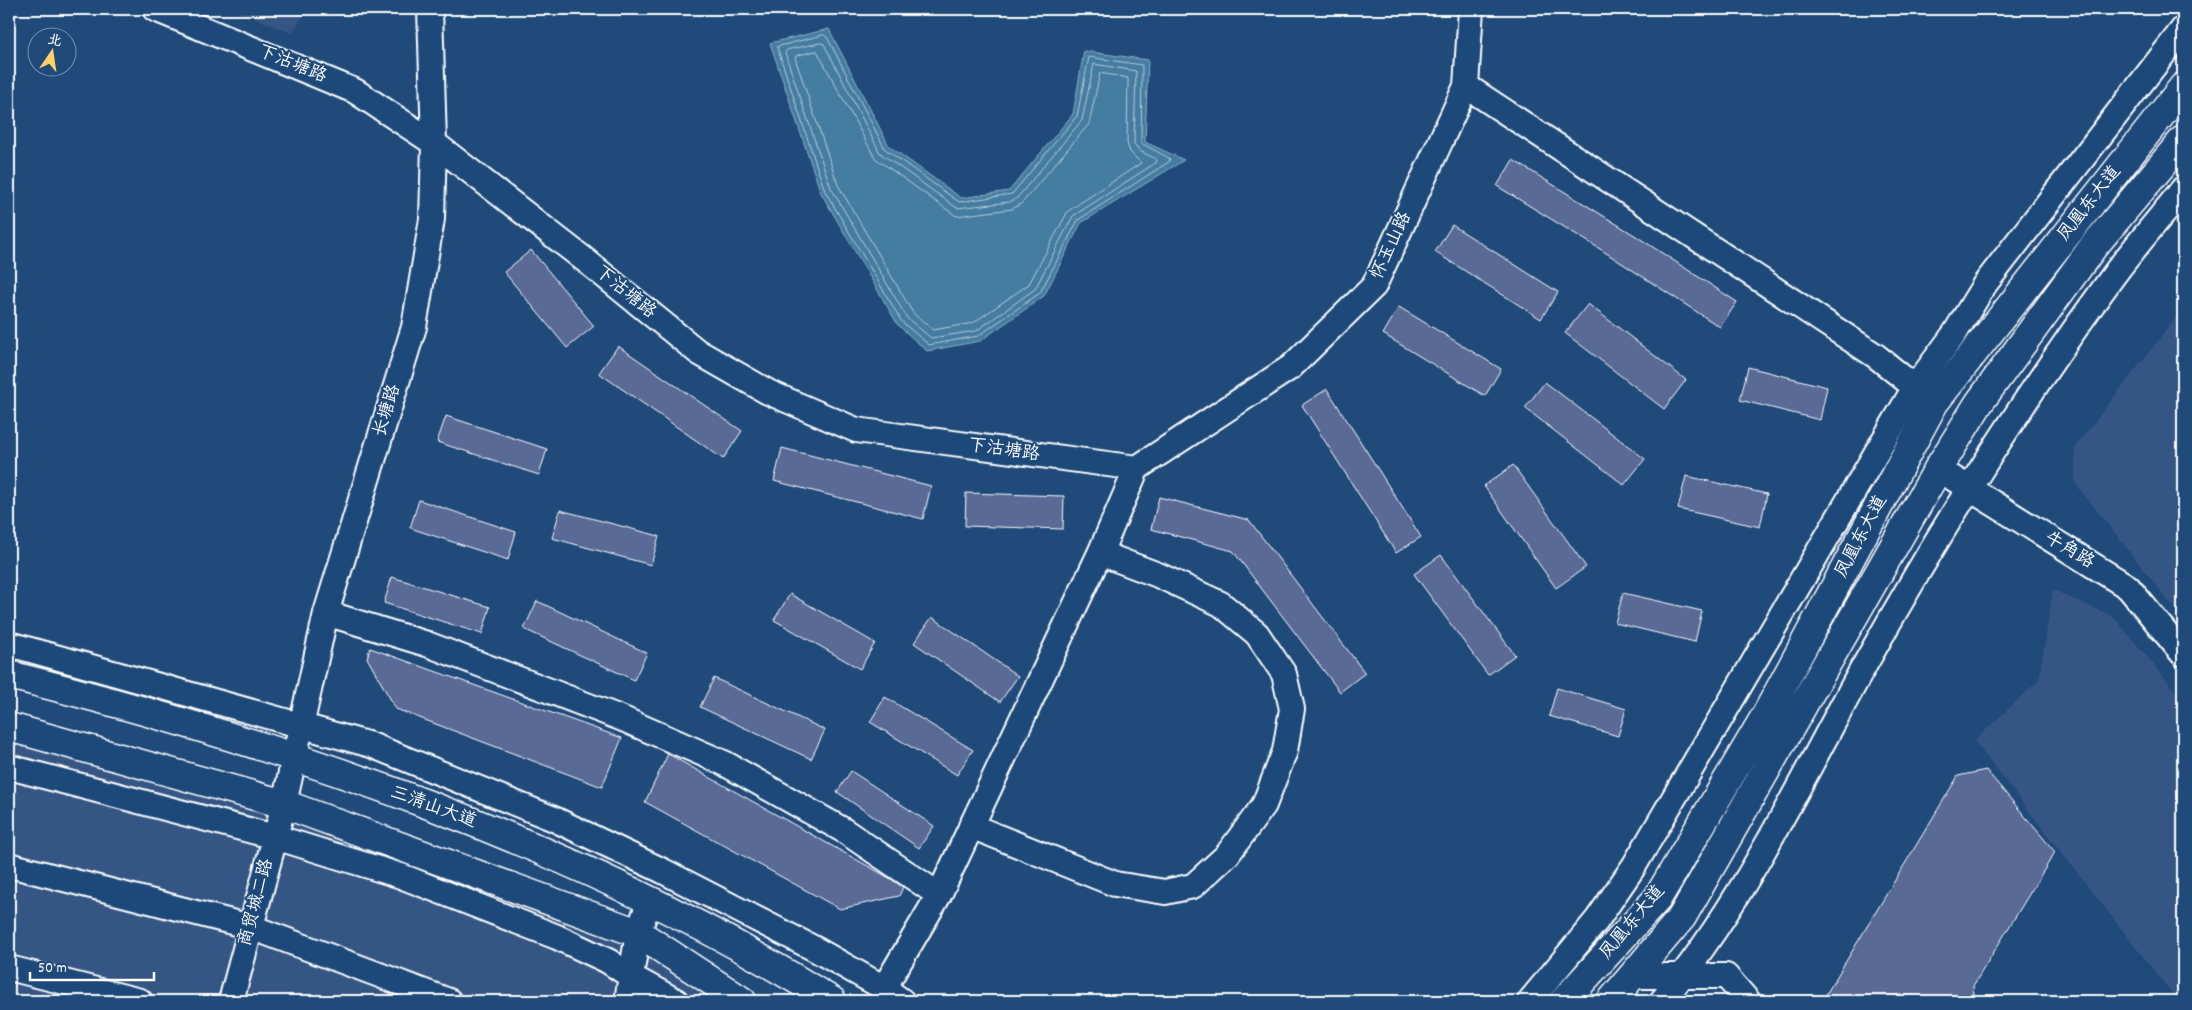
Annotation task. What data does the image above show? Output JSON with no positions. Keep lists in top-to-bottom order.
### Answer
{
  "streets": {
    "main road": ["凤凰东大道", "三清山大道"],
    "street": [
      "下沽塘路",
      "怀玉山路",
      "长塘路",
      "牛角路",
      "商贸城二路"
    ]
  },
  "crossings": [
    ["下沽塘路", "怀玉山路"],
    ["下沽塘路", "长塘路"],
    ["凤凰东大道", "牛角路"],
    ["长塘路", "三清山大道"],
    ["长塘路", "商贸城二路"]
  ],
  "scale_bar": "50 m",
  "north": "top"
}
